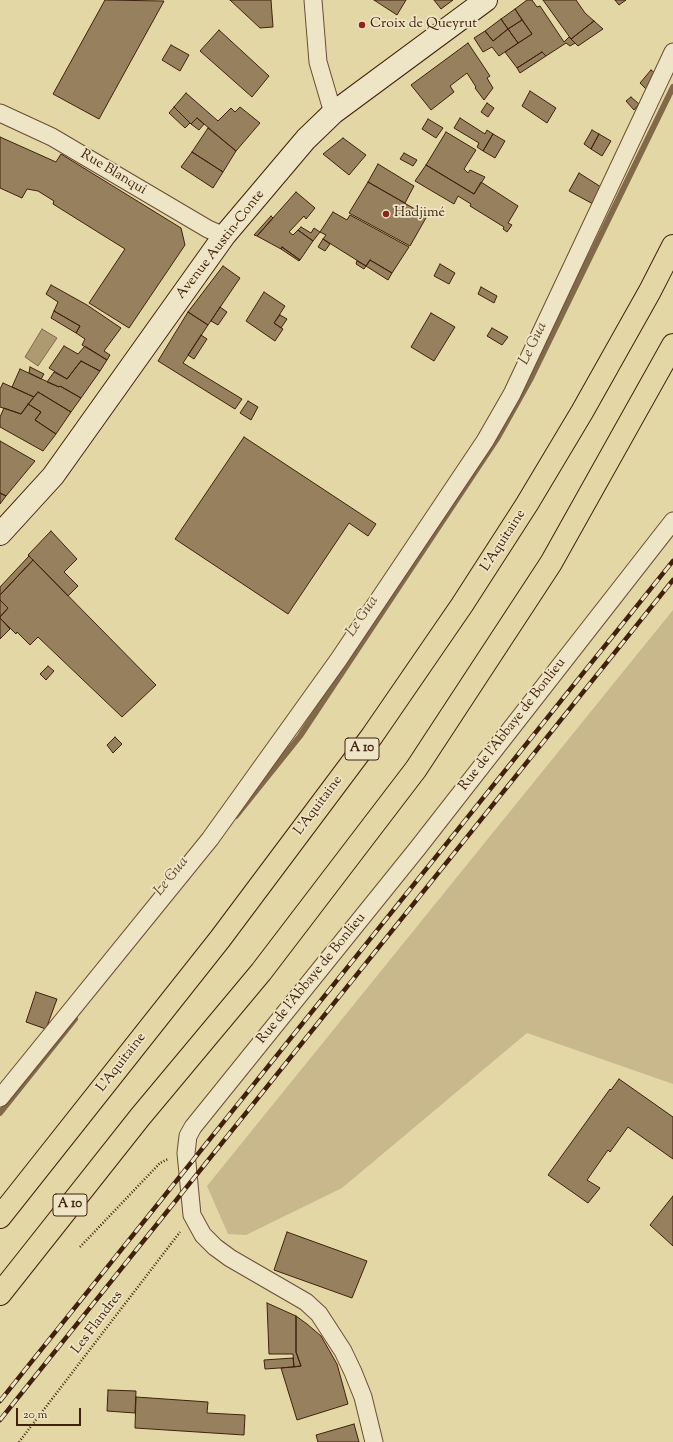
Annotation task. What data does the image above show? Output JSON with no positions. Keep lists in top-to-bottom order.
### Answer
{
  "streets": {
    "highway": ["L'Aquitaine", "A 10"],
    "main road": ["Avenue Austin-Conte"],
    "street": ["Rue Blanqui", "Rue de l'Abbaye de Bonlieu"],
    "path": ["Les Flandres"]
  },
  "crossings": [
    ["Rue Blanqui", "Avenue Austin-Conte"],
    ["Rue de l'Abbaye de Bonlieu", "Les Flandres"]
  ],
  "water": ["Le Gua"],
  "places": ["Croix de Queyrut", "Hadjimé"],
  "scale_bar": "20 m"
}
